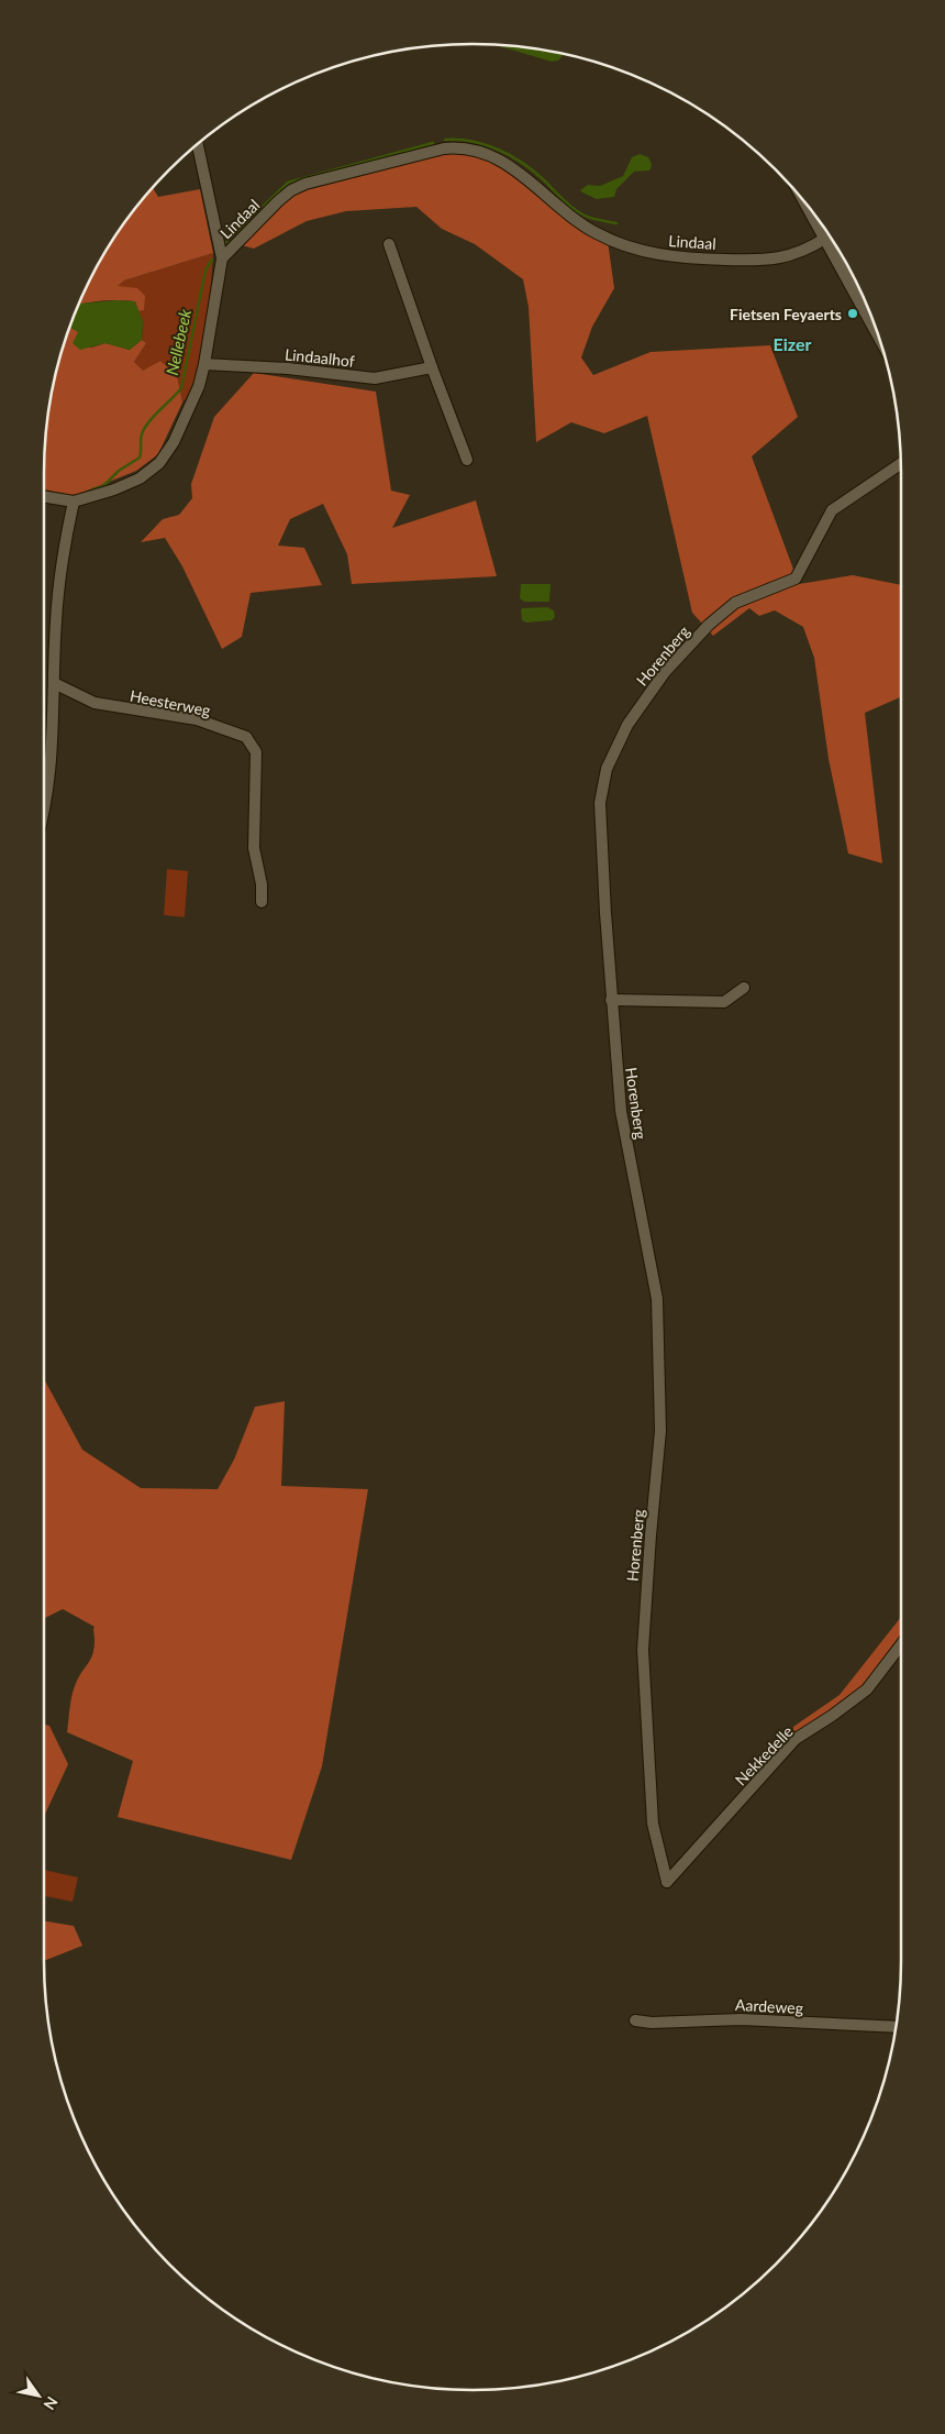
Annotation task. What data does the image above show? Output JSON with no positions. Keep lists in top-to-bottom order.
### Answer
{
  "streets": {
    "street": [
      "Lindaal",
      "Lindaalhof",
      "Horenberg",
      "Heesterweg",
      "Nekkedelle",
      "Aardeweg"
    ]
  },
  "crossings": [
    ["Lindaal", "Lindaalhof"],
    ["Horenberg", "Nekkedelle"]
  ],
  "districts": ["Eizer"],
  "water": ["Nellebeek"],
  "places": ["Fietsen Feyaerts"],
  "north": "bottom right"
}
